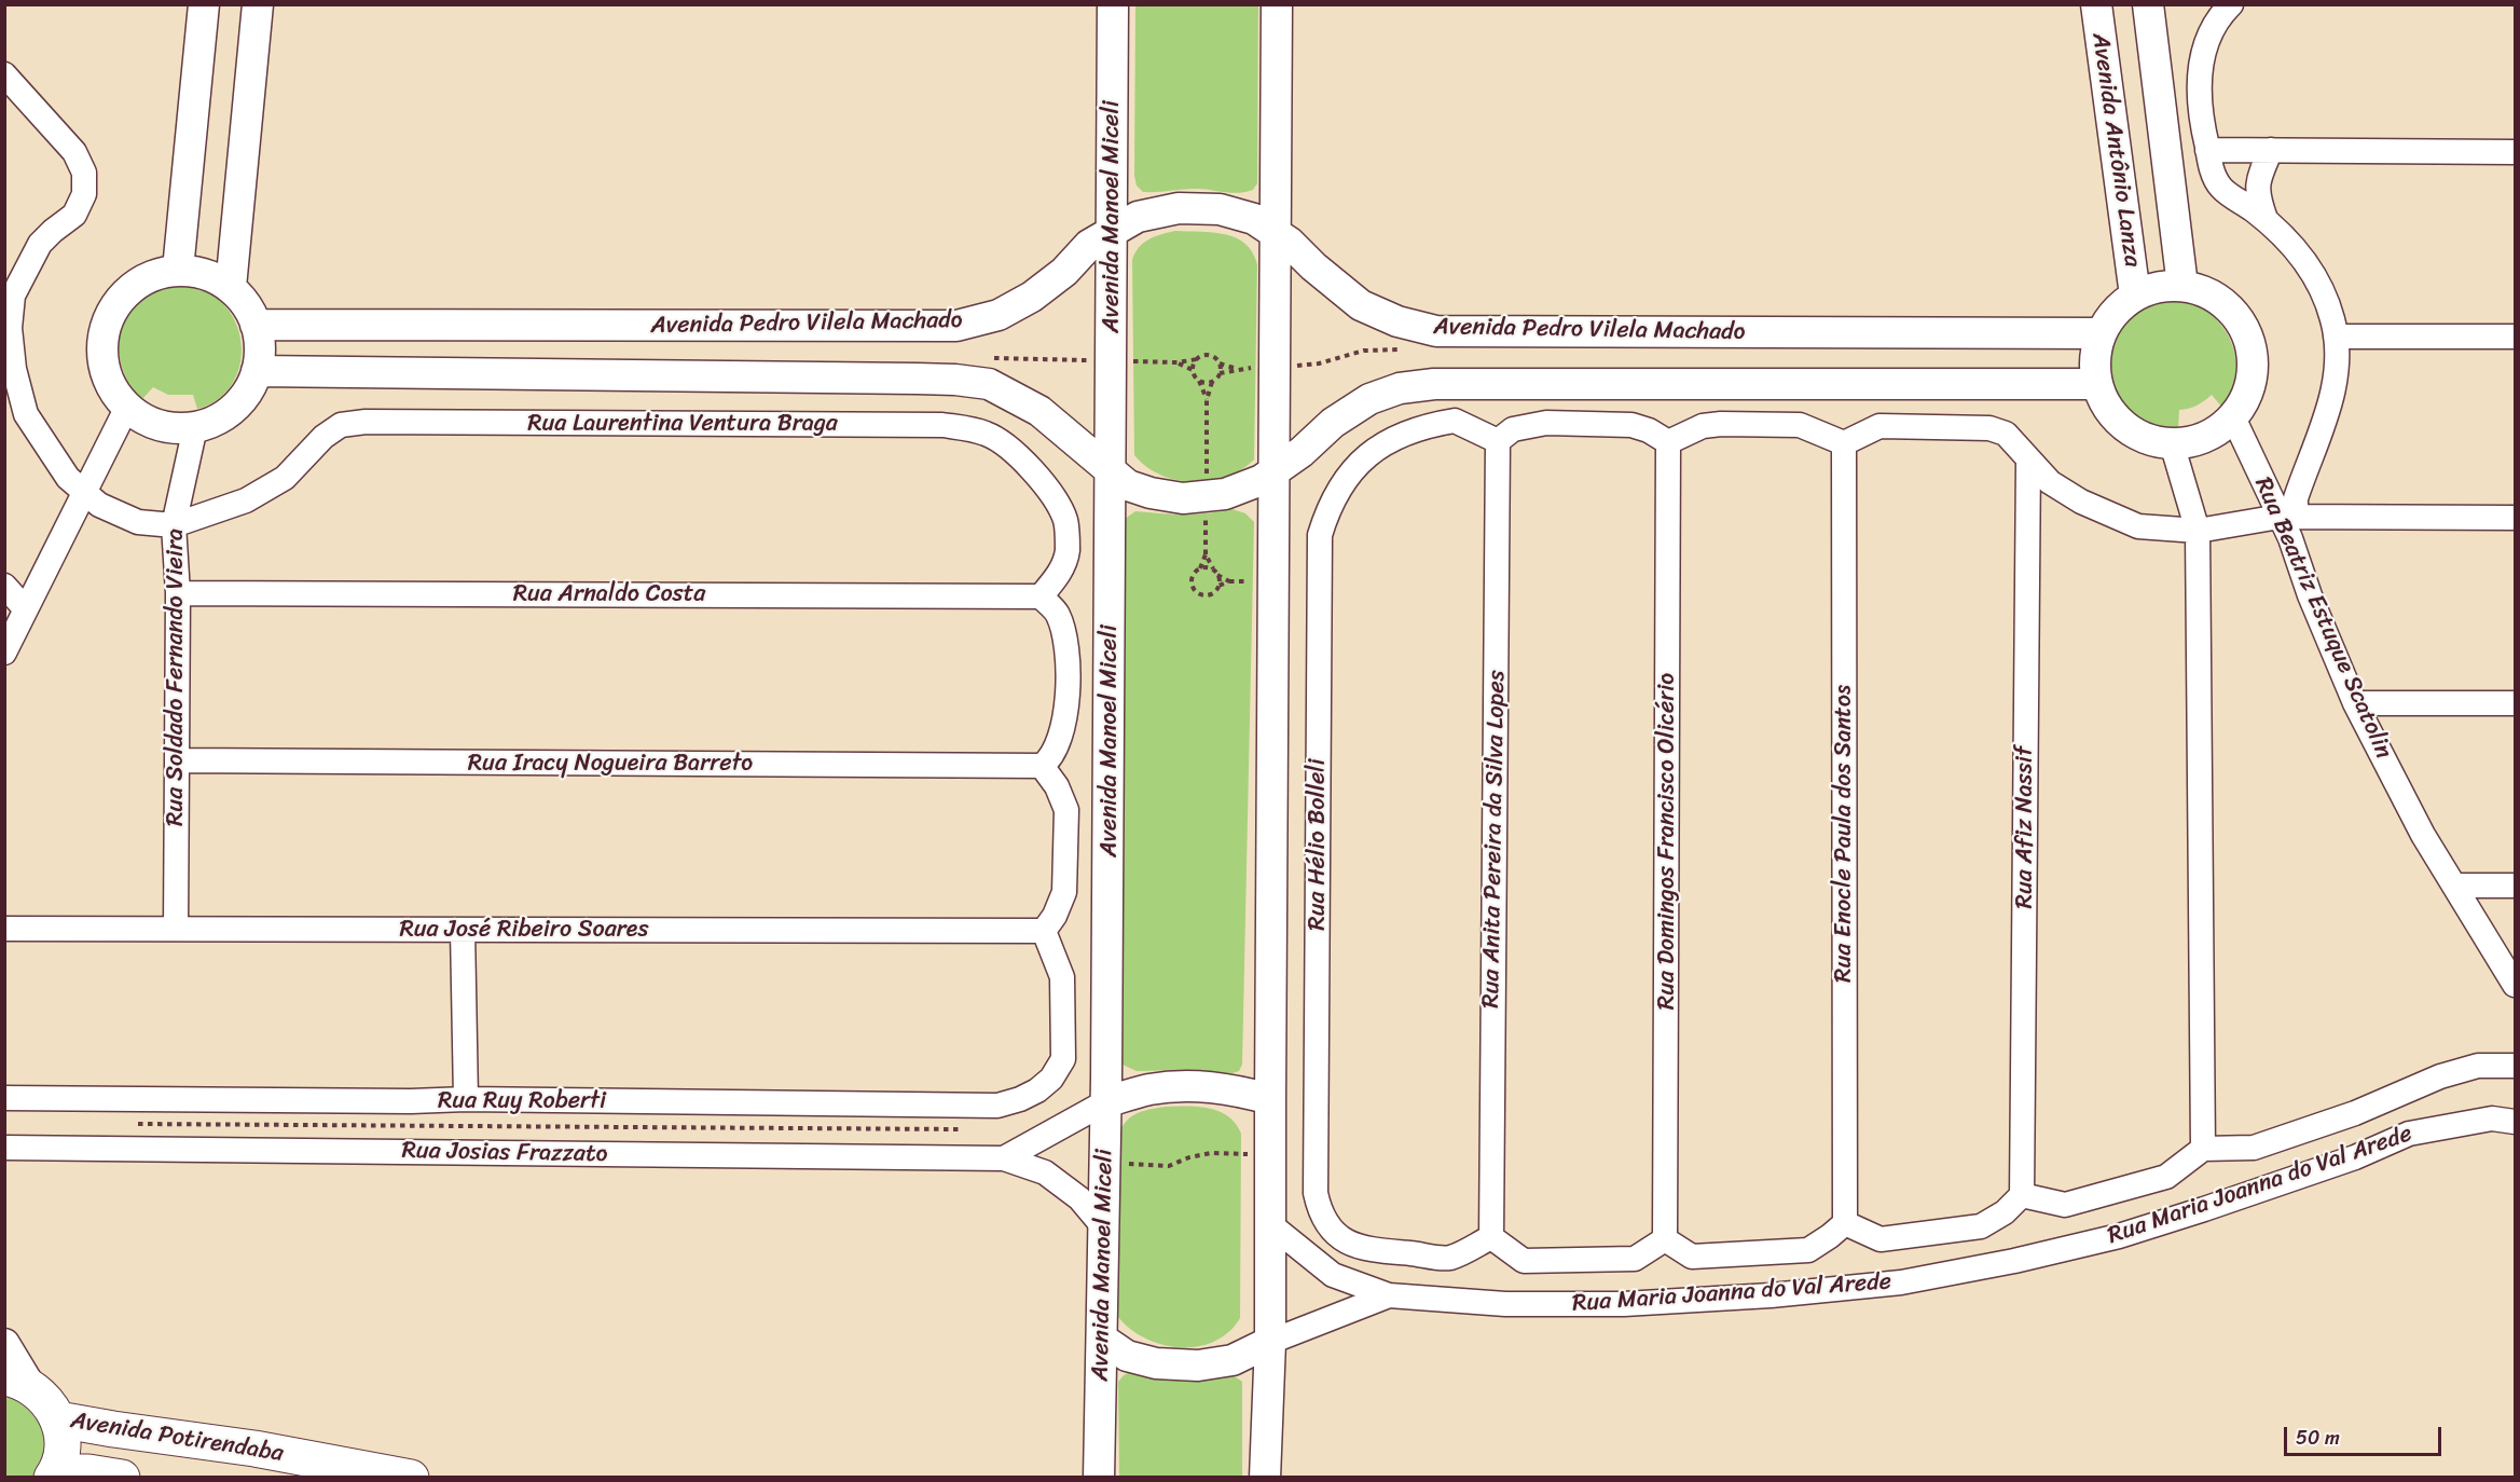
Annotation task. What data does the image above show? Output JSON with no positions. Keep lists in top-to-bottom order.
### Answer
{
  "streets": {
    "main road": ["Avenida Potirendaba"],
    "street": [
      "Avenida Antônio Lanza",
      "Avenida Manoel Miceli",
      "Avenida Pedro Vilela Machado",
      "Rua Laurentina Ventura Braga",
      "Rua Arnaldo Costa",
      "Rua Beatriz Estuque Scatolin",
      "Rua Soldado Fernando Vieira",
      "Rua Iracy Nogueira Barreto",
      "Rua Afiz Nassif",
      "Rua Enocle Paula dos Santos",
      "Rua Anita Pereira da Silva Lopes",
      "Rua Domingos Francisco Olicério",
      "Rua Hélio Bolleli",
      "Rua José Ribeiro Soares",
      "Rua Ruy Roberti",
      "Rua Josias Frazzato",
      "Rua Maria Joanna do Val Arede"
    ]
  },
  "crossings": [
    ["Avenida Antônio Lanza", "Avenida Pedro Vilela Machado"],
    ["Avenida Antônio Lanza", "Rua Beatriz Estuque Scatolin"],
    ["Avenida Manoel Miceli", "Avenida Pedro Vilela Machado"],
    ["Avenida Manoel Miceli", "Rua Josias Frazzato"],
    ["Avenida Pedro Vilela Machado", "Rua Beatriz Estuque Scatolin"],
    ["Avenida Pedro Vilela Machado", "Rua Soldado Fernando Vieira"],
    ["Rua Laurentina Ventura Braga", "Rua Arnaldo Costa"],
    ["Rua Laurentina Ventura Braga", "Rua Soldado Fernando Vieira"],
    ["Rua Arnaldo Costa", "Rua Soldado Fernando Vieira"],
    ["Rua Soldado Fernando Vieira", "Rua Iracy Nogueira Barreto"],
    ["Rua Soldado Fernando Vieira", "Rua José Ribeiro Soares"],
    ["Rua Anita Pereira da Silva Lopes", "Rua Hélio Bolleli"],
    ["Rua José Ribeiro Soares", "Rua Ruy Roberti"]
  ],
  "scale_bar": "50 m"
}
